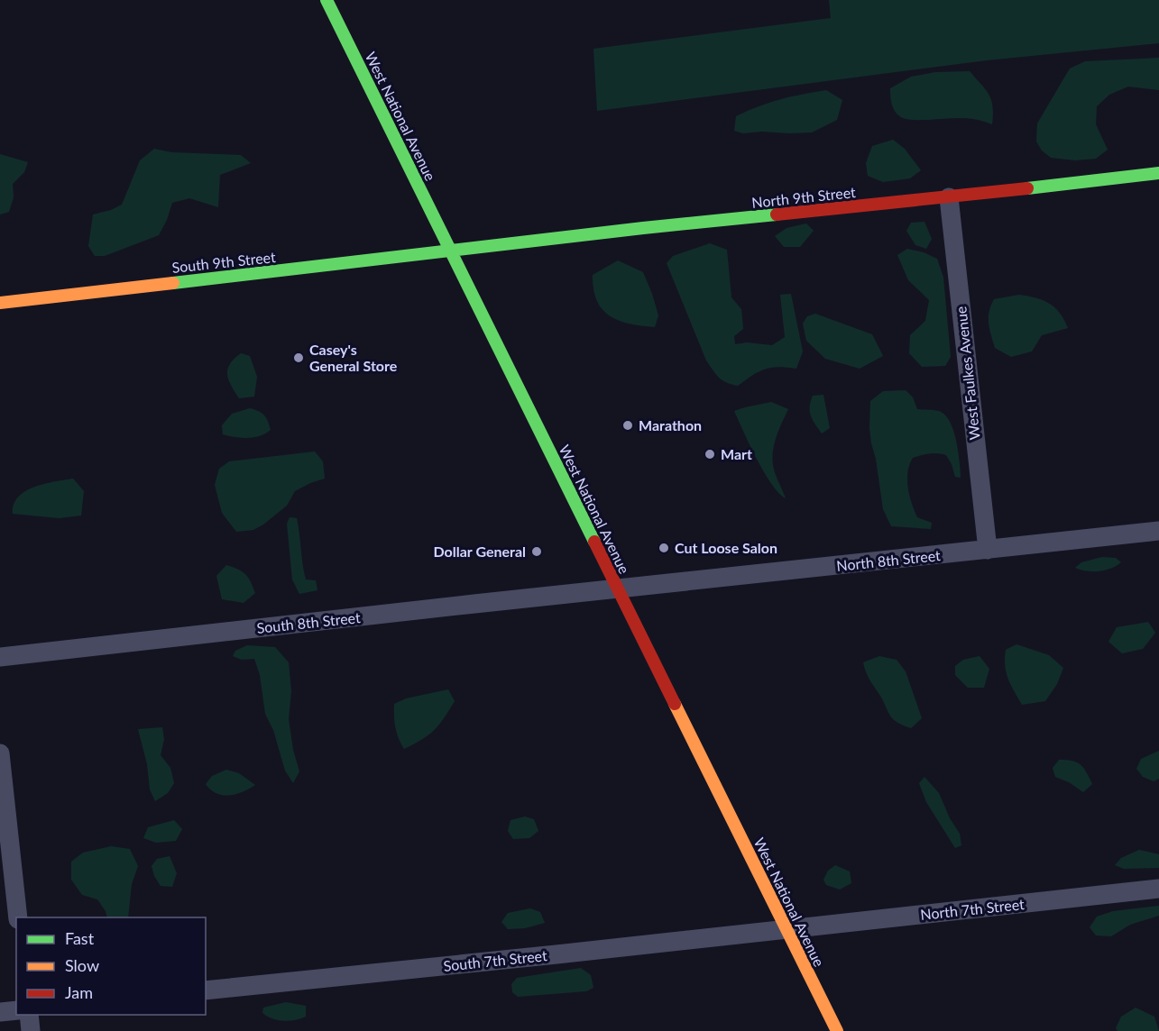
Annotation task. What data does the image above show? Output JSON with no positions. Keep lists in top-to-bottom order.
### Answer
{
  "streets": {
    "street": [
      "West National Avenue",
      "North 9th Street",
      "South 9th Street",
      "West Faulkes Avenue",
      "North 8th Street",
      "South 8th Street",
      "North 7th Street",
      "South 7th Street"
    ]
  },
  "crossings": [
    ["West National Avenue", "North 9th Street"],
    ["West National Avenue", "South 9th Street"],
    ["West National Avenue", "North 8th Street"],
    ["West National Avenue", "South 8th Street"],
    ["West National Avenue", "North 7th Street"],
    ["West National Avenue", "South 7th Street"],
    ["North 9th Street", "South 9th Street"],
    ["North 9th Street", "West Faulkes Avenue"],
    ["West Faulkes Avenue", "North 8th Street"],
    ["North 8th Street", "South 8th Street"],
    ["North 7th Street", "South 7th Street"]
  ],
  "places": [
    "Casey's General Store",
    "Marathon",
    "Mart",
    "Cut Loose Salon",
    "Dollar General"
  ],
  "legend": ["Fast", "Slow", "Jam"]
}
